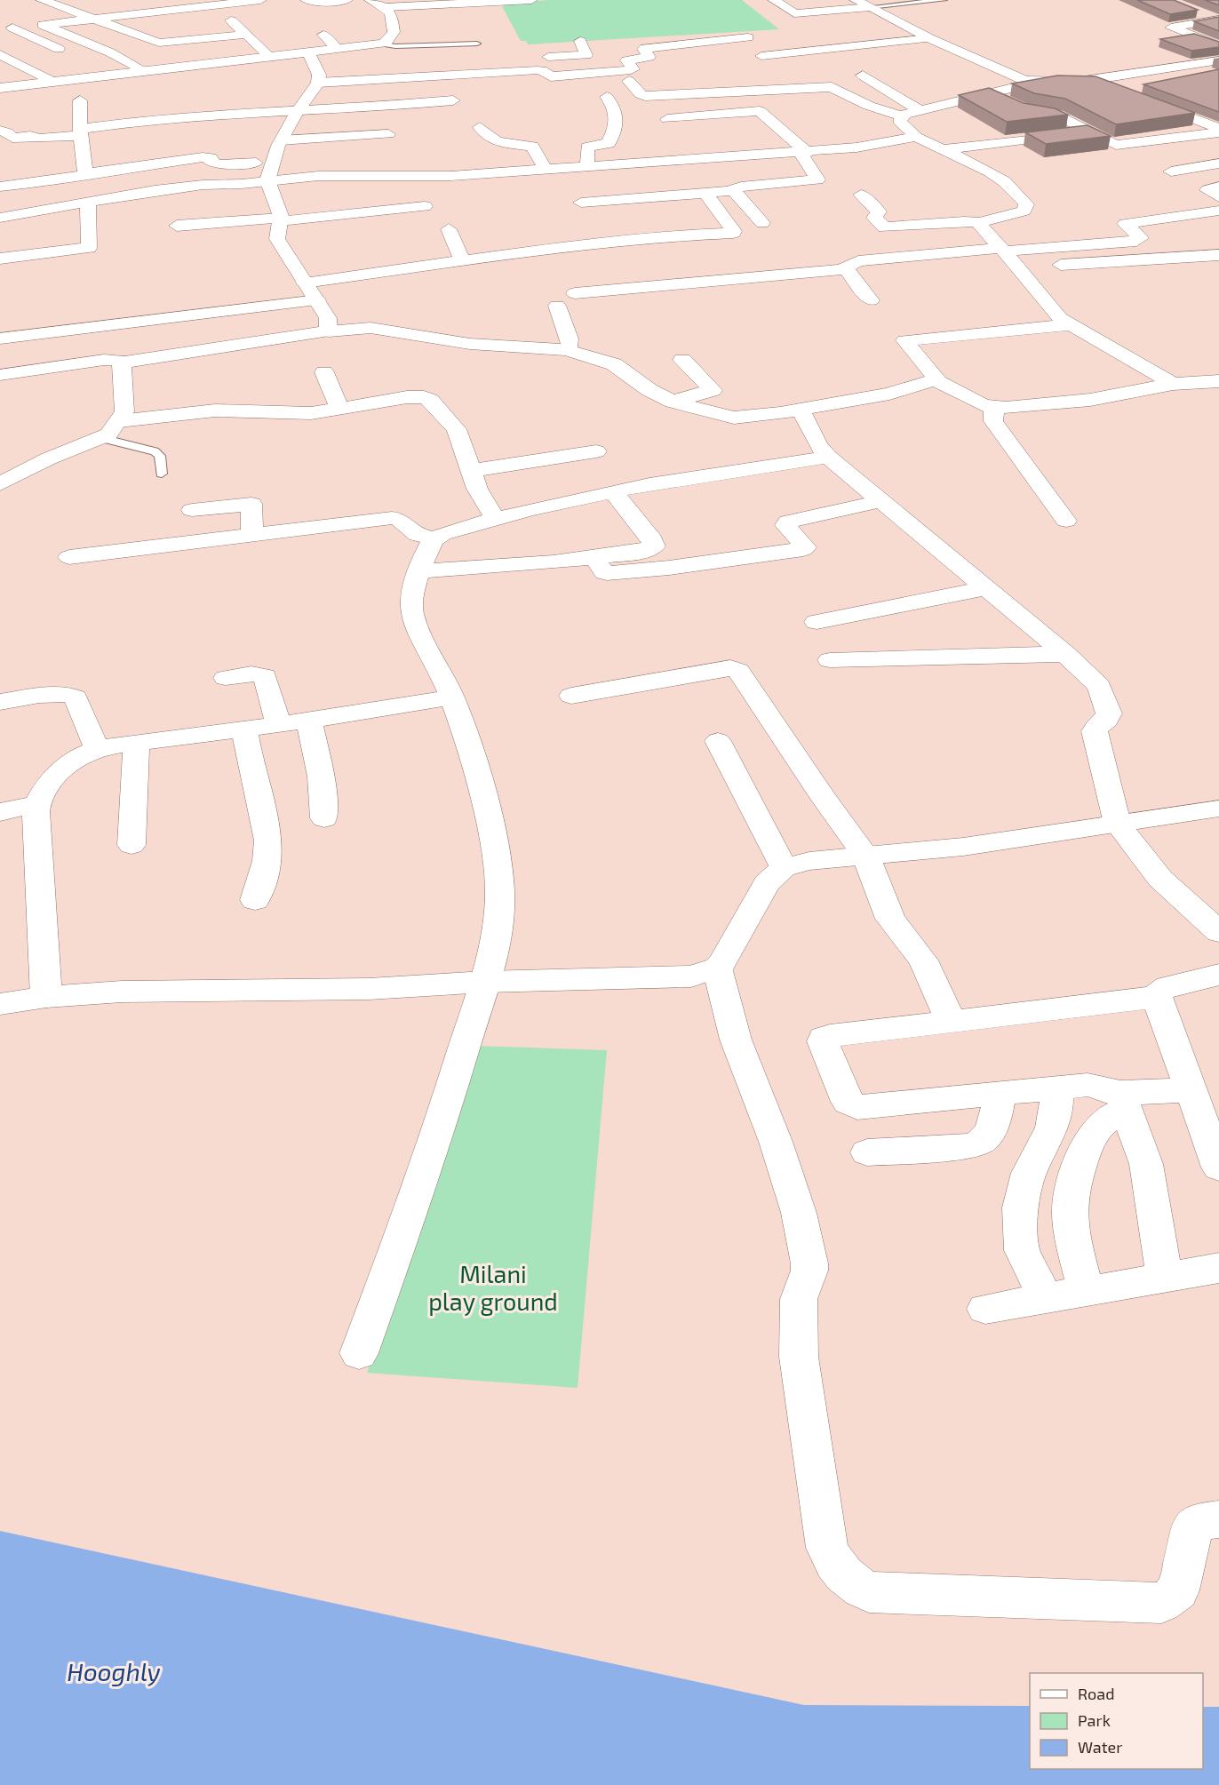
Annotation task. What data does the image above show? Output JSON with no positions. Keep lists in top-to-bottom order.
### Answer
{
  "water": ["Hooghly"],
  "parks": ["Milani play ground"],
  "legend": ["Road", "Park", "Water"]
}
